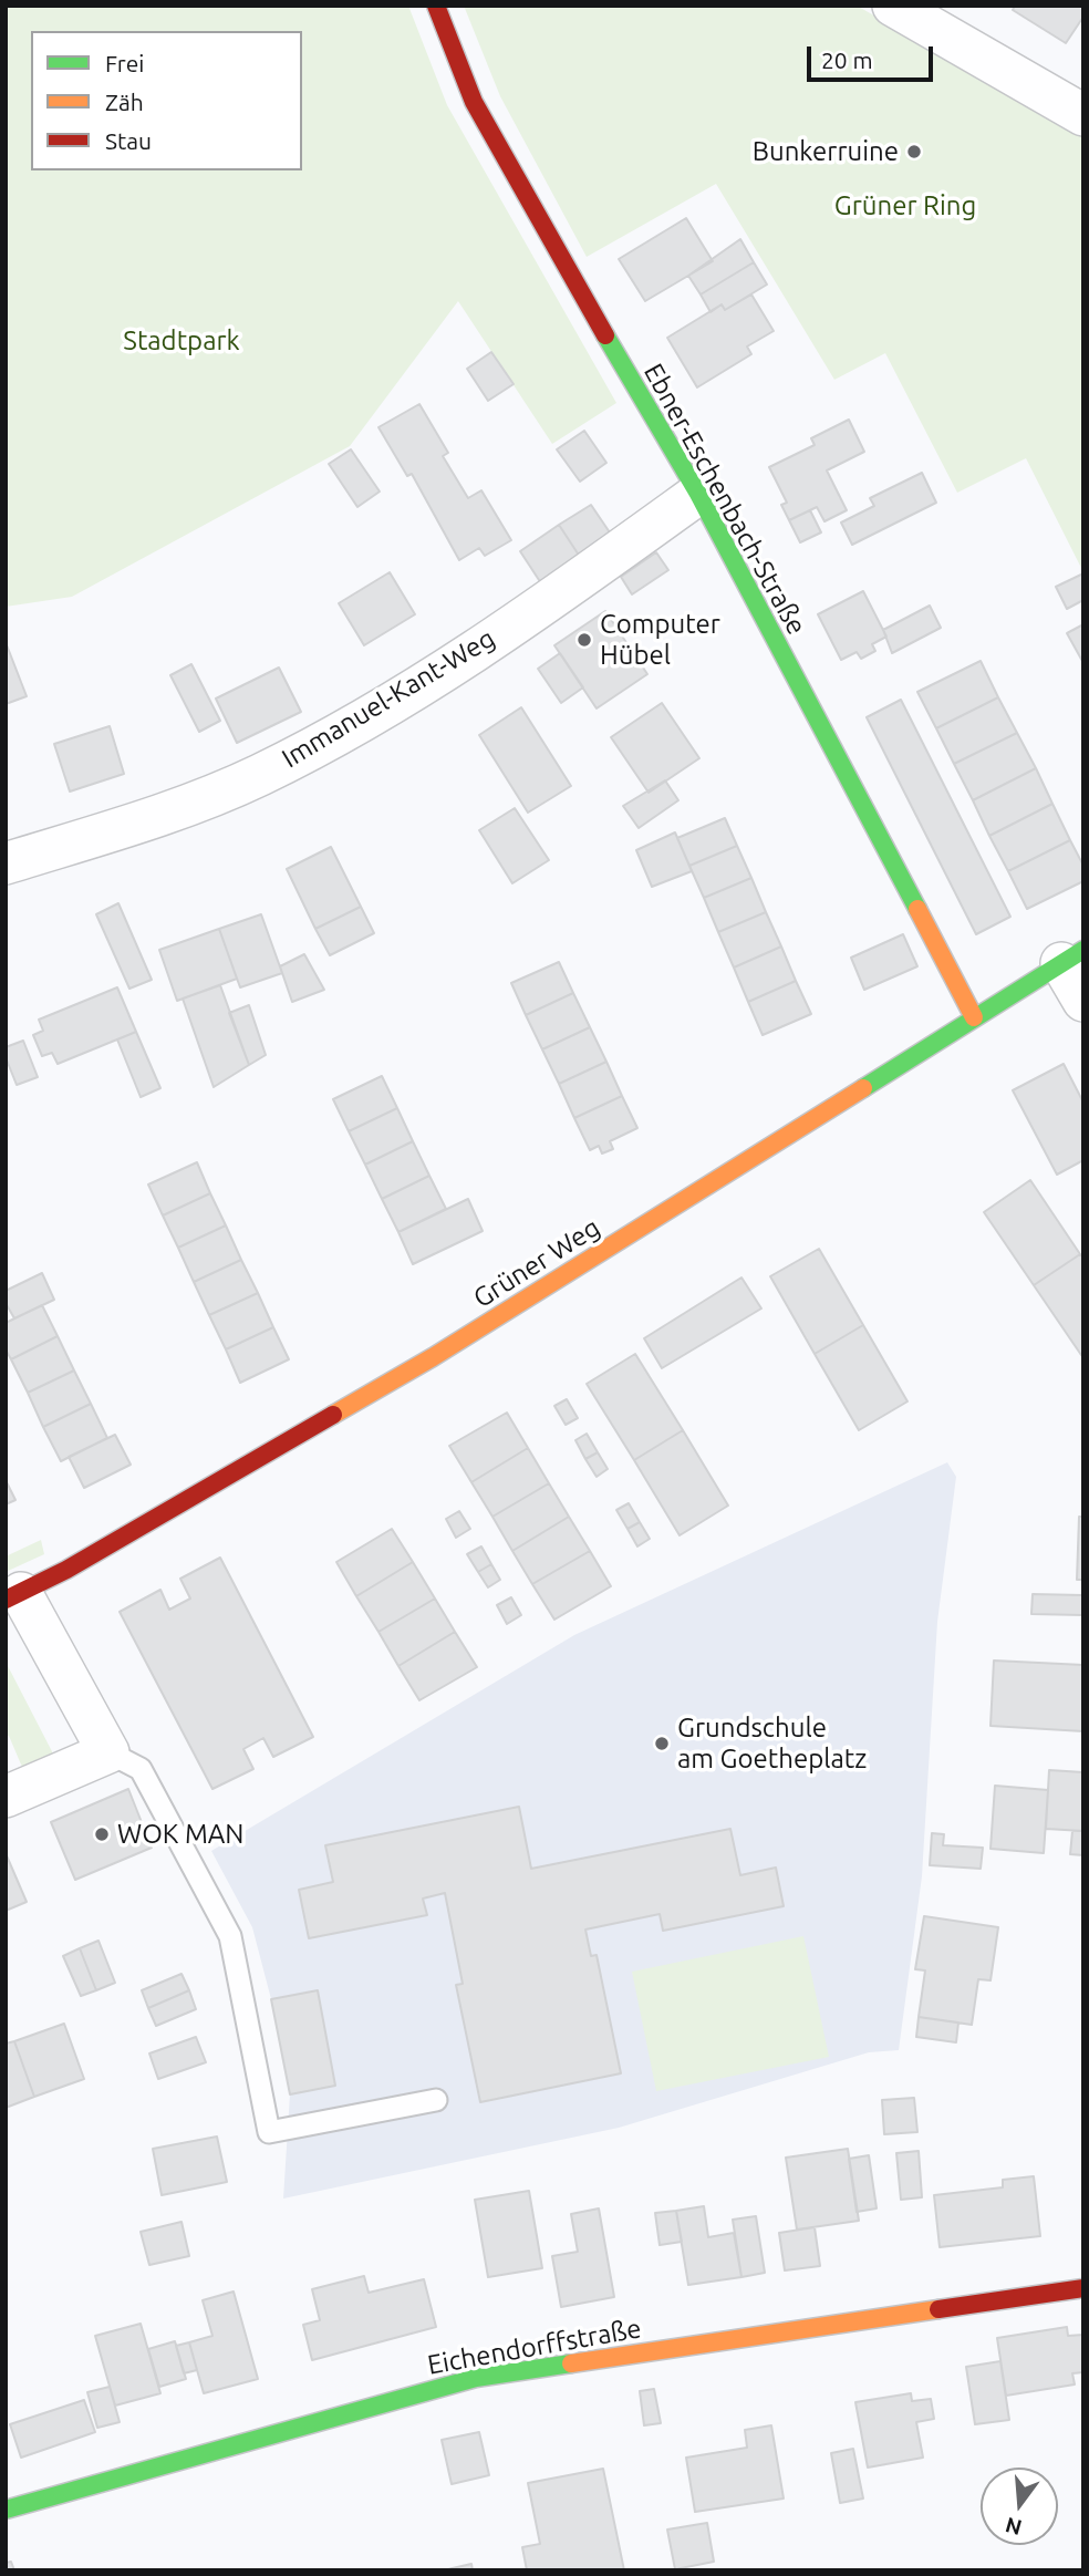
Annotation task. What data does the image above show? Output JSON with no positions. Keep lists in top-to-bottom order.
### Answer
{
  "streets": {
    "street": [
      "Ebner-Eschenbach-Straße",
      "Immanuel-Kant-Weg",
      "Grüner Weg",
      "Eichendorffstraße"
    ]
  },
  "crossings": [
    ["Ebner-Eschenbach-Straße", "Immanuel-Kant-Weg"],
    ["Ebner-Eschenbach-Straße", "Grüner Weg"]
  ],
  "parks": ["Grüner Ring", "Stadtpark"],
  "places": [
    "Bunkerruine",
    "Computer Hübel",
    "Grundschule am Goetheplatz",
    "WOK MAN"
  ],
  "legend": ["Frei", "Zäh", "Stau"],
  "scale_bar": "20 m",
  "north": "bottom"
}
